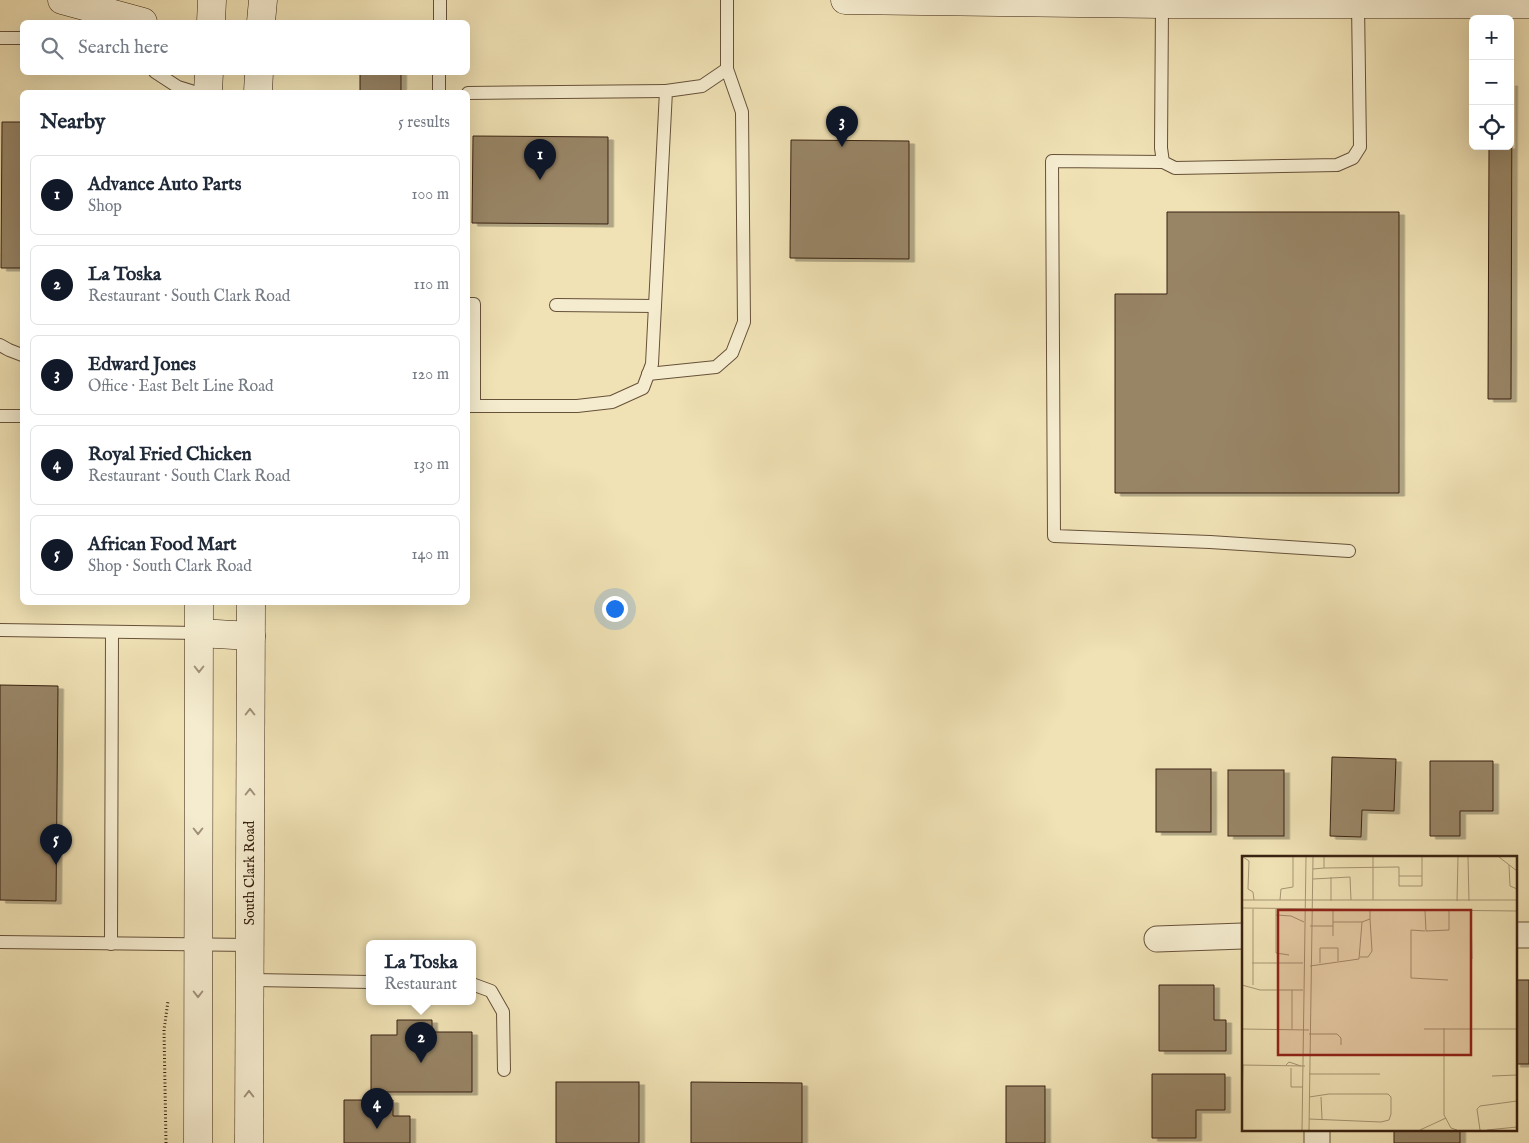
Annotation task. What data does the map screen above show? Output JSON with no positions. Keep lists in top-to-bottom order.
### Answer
{
  "streets": {
    "main road": ["South Clark Road"]
  },
  "page": {
    "map_buttons": ["+", "−"],
    "search": "Search here",
    "heading": ["Nearby", "5 results"],
    "pins": [
      "3",
      "1",
      "5",
      "2",
      "4"
    ],
    "list": [
      {
        "mark": "1",
        "name": "Advance Auto Parts",
        "note": "Shop",
        "value": "100 m"
      },
      {
        "mark": "2",
        "name": "La Toska",
        "note": "Restaurant · South Clark Road",
        "value": "110 m"
      },
      {
        "mark": "3",
        "name": "Edward Jones",
        "note": "Office · East Belt Line Road",
        "value": "120 m"
      },
      {
        "mark": "4",
        "name": "Royal Fried Chicken",
        "note": "Restaurant · South Clark Road",
        "value": "130 m"
      },
      {
        "mark": "5",
        "name": "African Food Mart",
        "note": "Shop · South Clark Road",
        "value": "140 m"
      }
    ],
    "popup": ["La Toska", "Restaurant"]
  }
}
